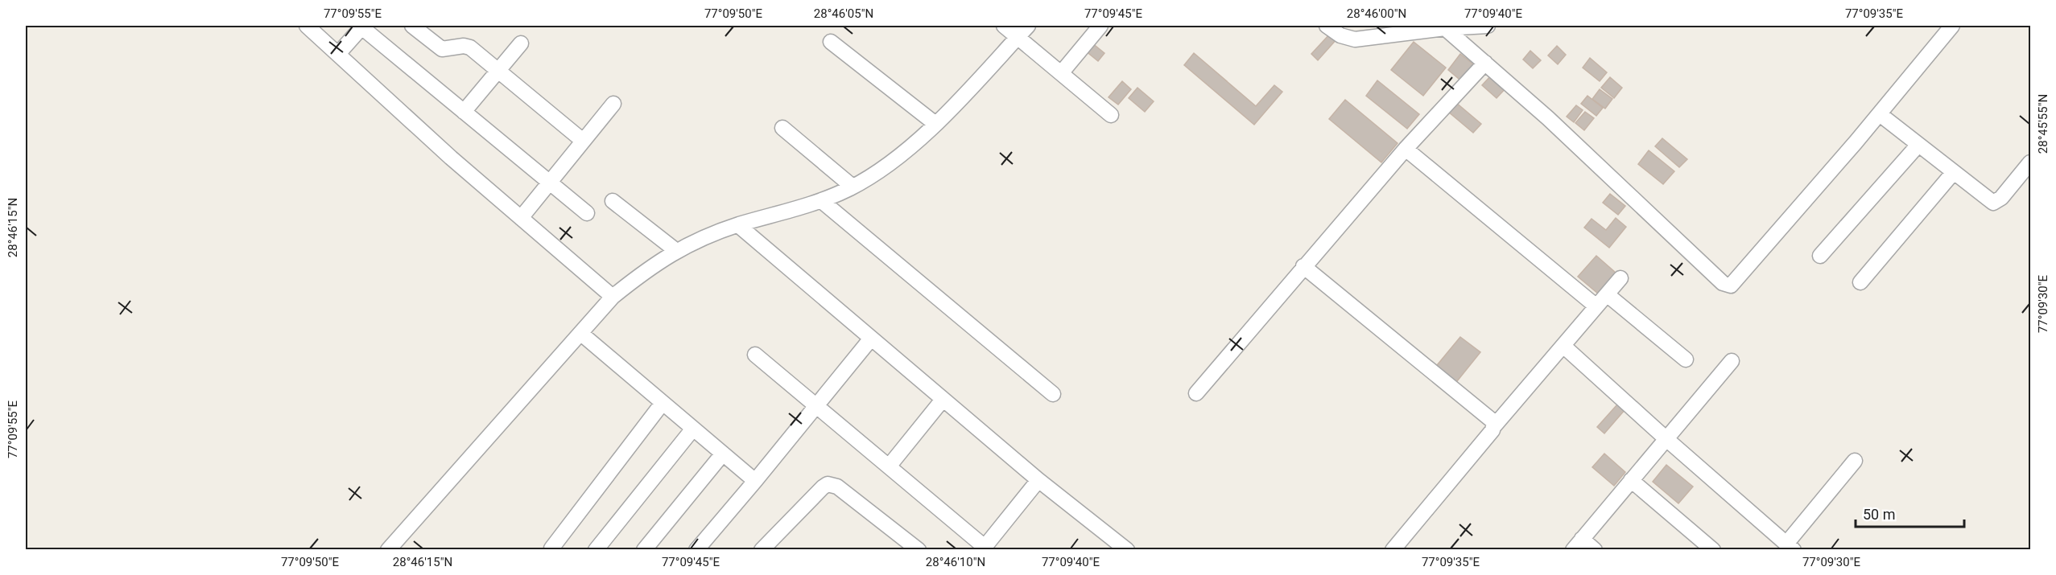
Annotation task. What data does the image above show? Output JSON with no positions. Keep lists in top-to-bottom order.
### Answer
{
  "scale_bar": "50 m",
  "coordinates": [
    "77°09'55\"E",
    "77°09'50\"E",
    "28°46'05\"N",
    "77°09'45\"E",
    "28°46'00\"N",
    "77°09'40\"E",
    "77°09'35\"E",
    "28°45'55\"N",
    "28°46'15\"N",
    "77°09'30\"E",
    "28°46'10\"N"
  ]
}
